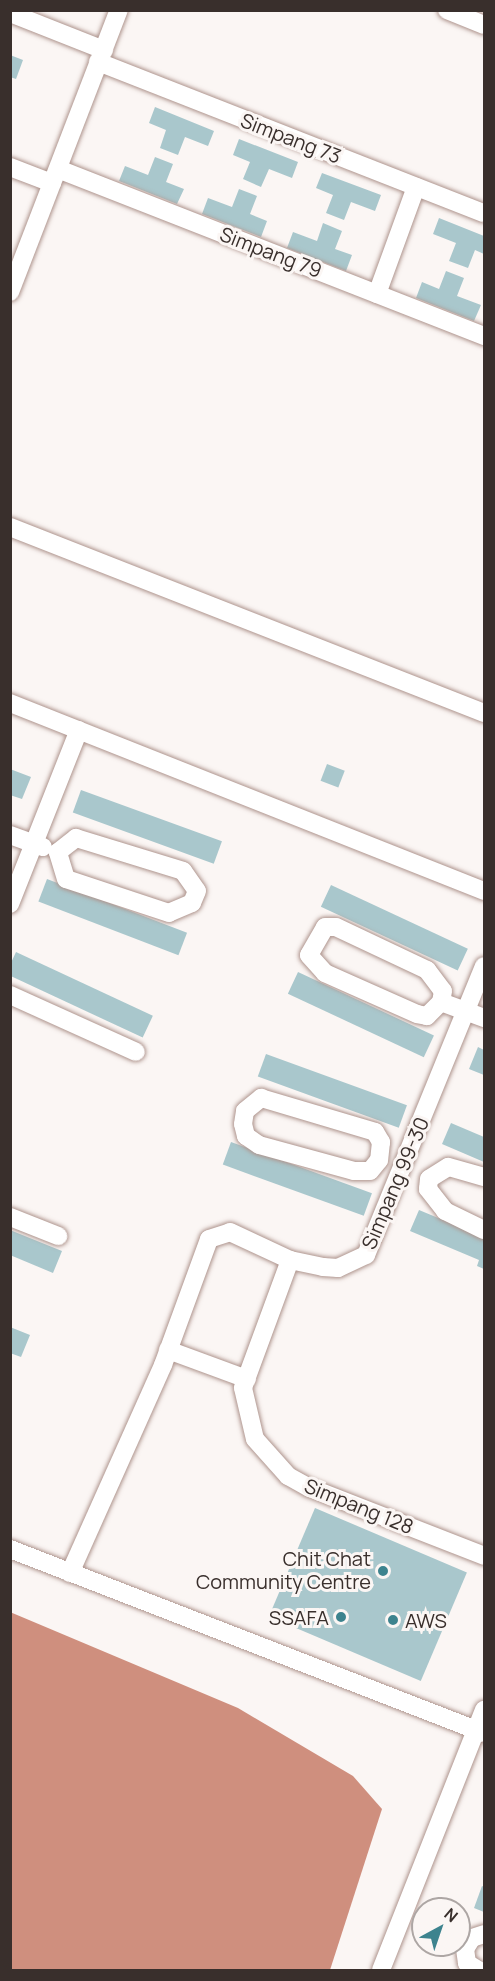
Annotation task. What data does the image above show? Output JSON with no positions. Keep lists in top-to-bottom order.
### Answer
{
  "streets": {
    "street": [
      "Simpang 73",
      "Simpang 79",
      "Simpang 99-30",
      "Simpang 128"
    ]
  },
  "crossings": [
    ["Simpang 99-30", "Simpang 128"]
  ],
  "places": ["Chit Chat Community Centre", "SSAFA", "AWS"],
  "north": "top right"
}
